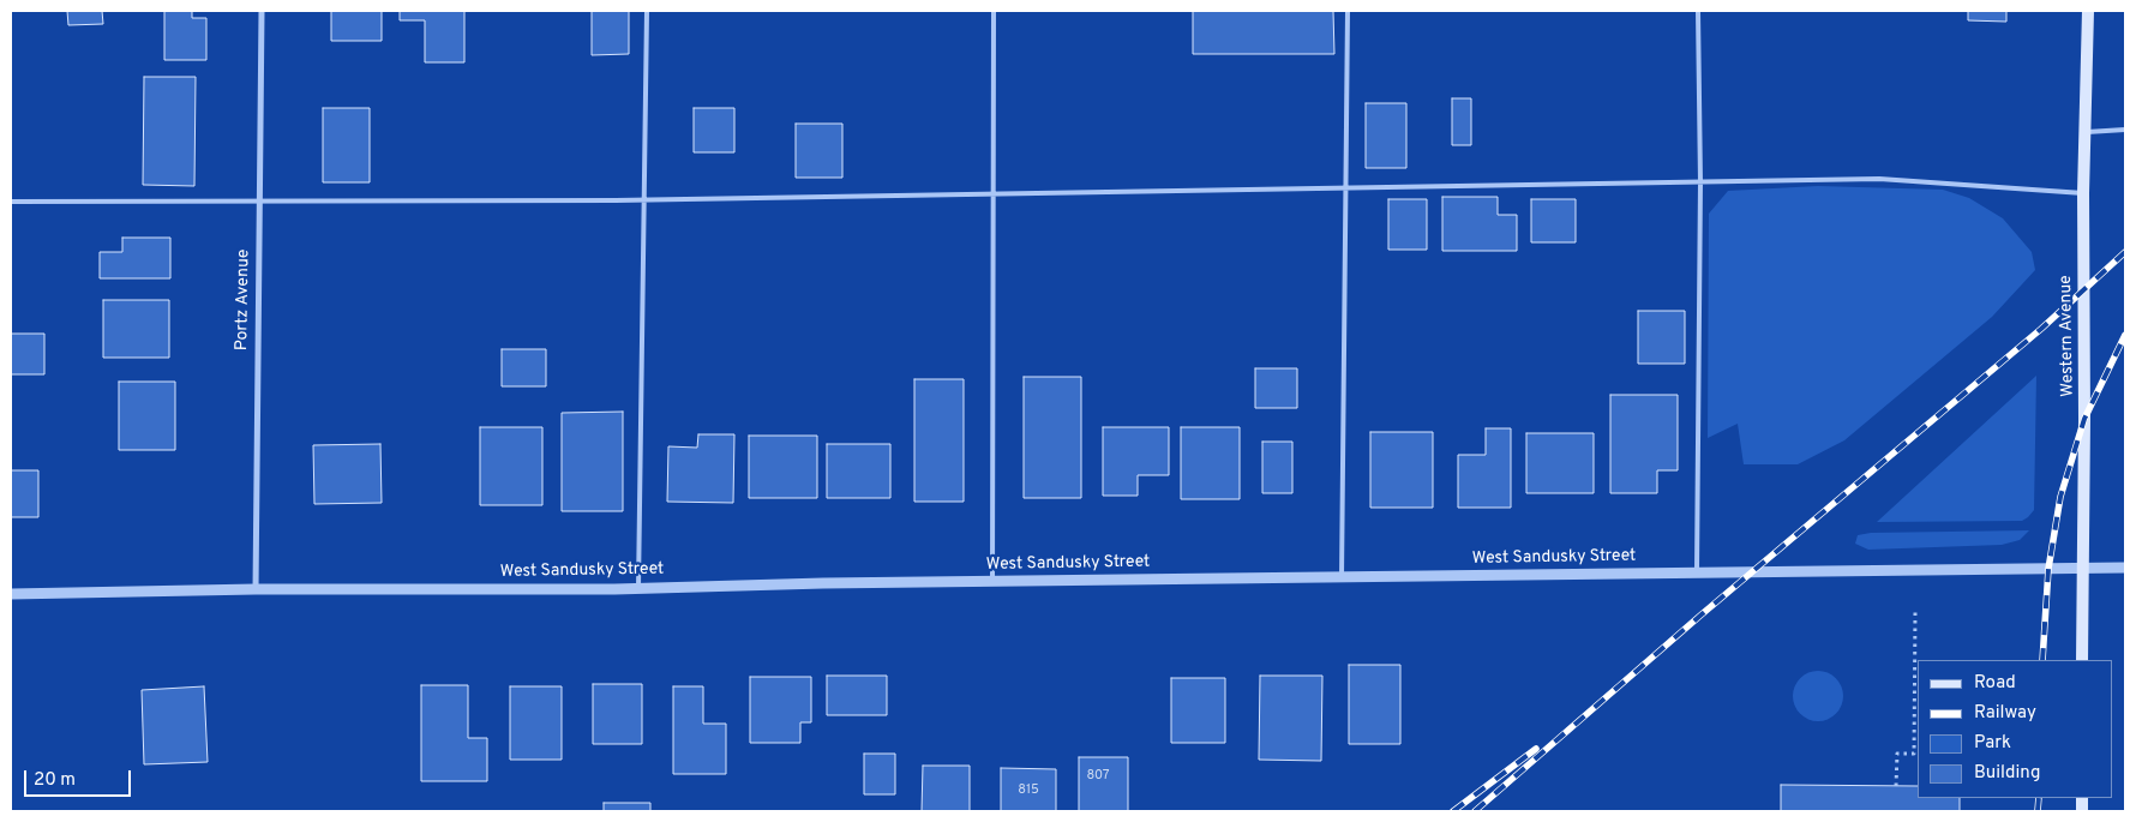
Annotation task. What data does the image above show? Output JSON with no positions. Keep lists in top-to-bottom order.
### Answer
{
  "streets": {
    "main road": ["Western Avenue"],
    "street": ["Portz Avenue", "West Sandusky Street"]
  },
  "crossings": [
    ["Portz Avenue", "West Sandusky Street"],
    ["Western Avenue", "West Sandusky Street"]
  ],
  "house_numbers": ["807", "815"],
  "legend": [
    "Road",
    "Railway",
    "Park",
    "Building"
  ],
  "scale_bar": "20 m"
}
